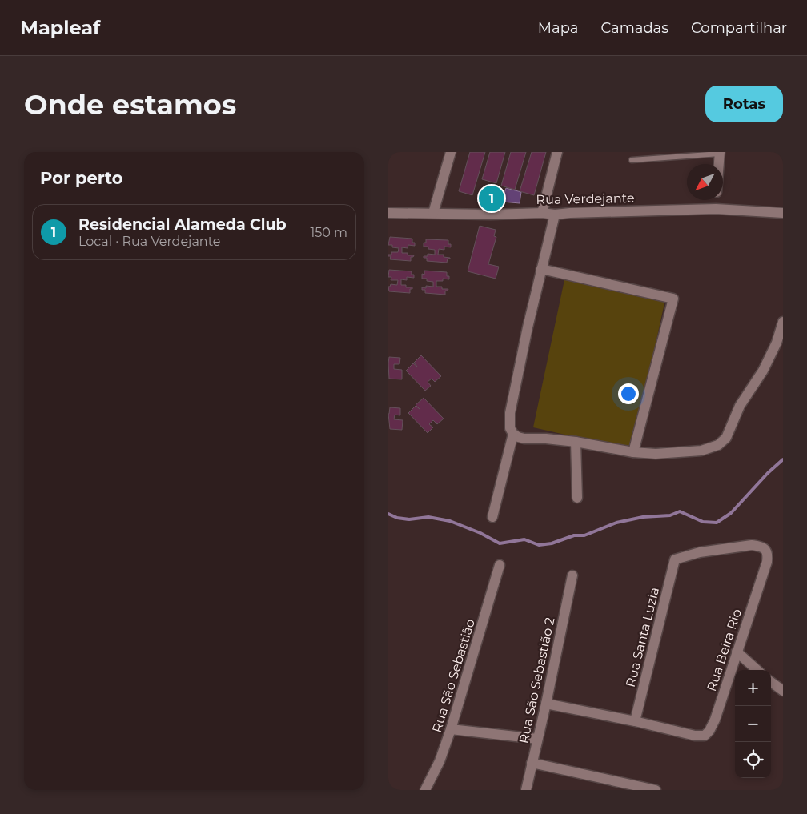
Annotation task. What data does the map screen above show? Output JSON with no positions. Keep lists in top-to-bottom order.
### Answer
{
  "streets": {
    "street": [
      "Rua Verdejante",
      "Rua Santa Luzia",
      "Rua Beira Rio",
      "Rua São Sebastião",
      "Rua São Sebastião 2"
    ]
  },
  "crossings": [
    ["Rua Santa Luzia", "Rua Beira Rio"]
  ],
  "north": "bottom left",
  "page": {
    "header": "Mapleaf",
    "nav": ["Mapa", "Camadas", "Compartilhar"],
    "buttons": "Rotas",
    "title": "Onde estamos",
    "heading": "Por perto",
    "pins": "1",
    "list": [
      {
        "mark": "1",
        "name": "Residencial Alameda Club",
        "note": "Local · Rua Verdejante",
        "value": "150 m"
      }
    ],
    "map_buttons": ["+", "−"]
  }
}
